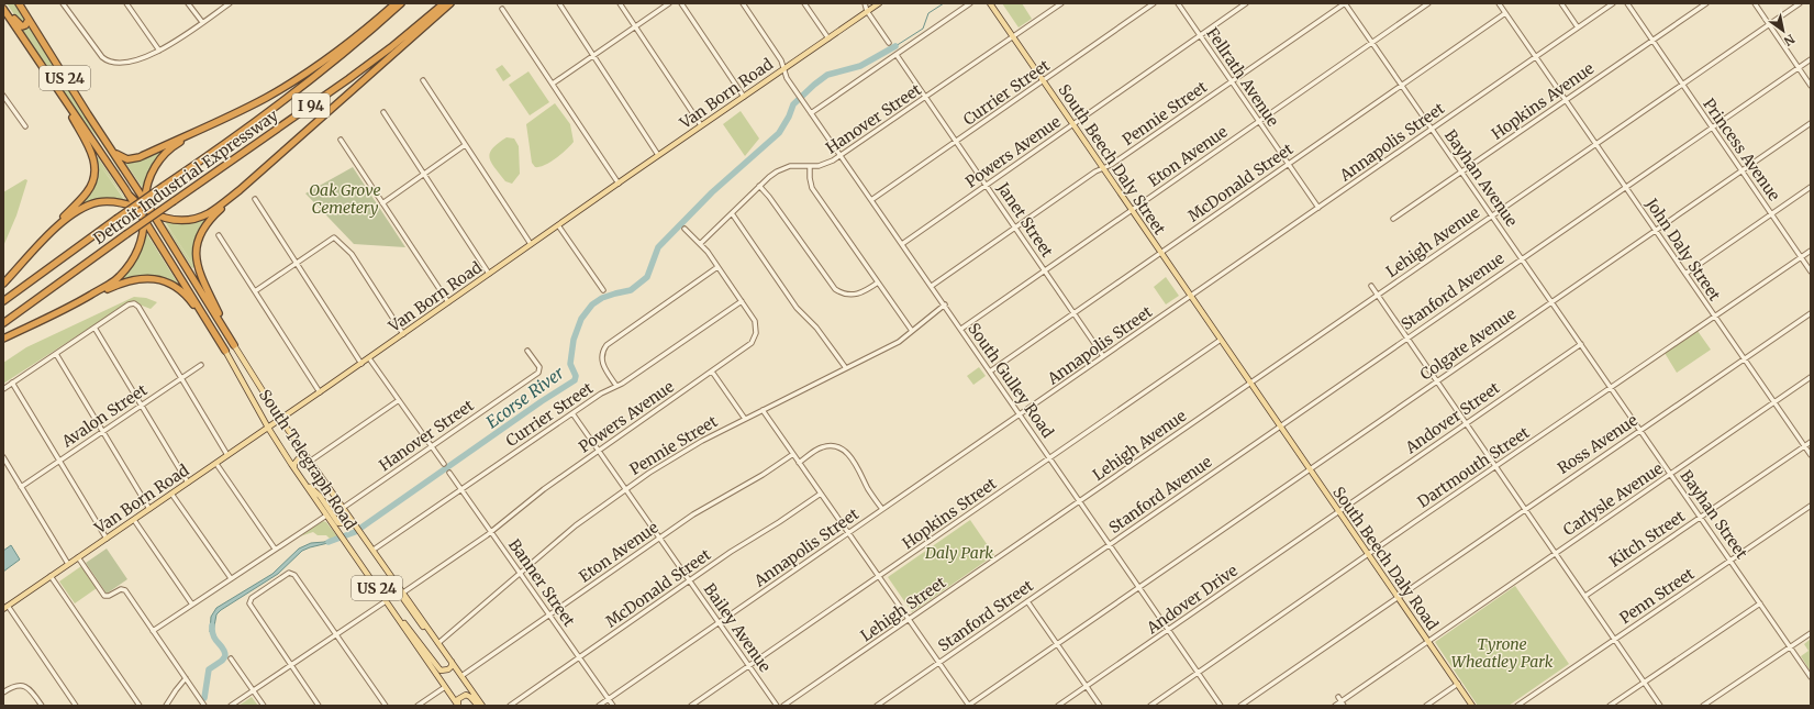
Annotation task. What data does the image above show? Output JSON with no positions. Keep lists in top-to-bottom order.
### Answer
{
  "streets": {
    "highway": [
      "US 24",
      "I 94",
      "Detroit Industrial Expressway",
      "South Telegraph Road"
    ],
    "main road": ["Van Born Road", "South Beech Daly Street", "South Beech Daly Road"],
    "street": [
      "Fellrath Avenue",
      "Currier Street",
      "Hopkins Avenue",
      "Pennie Street",
      "Hanover Street",
      "Annapolis Street",
      "Princess Avenue",
      "Powers Avenue",
      "Eton Avenue",
      "Bayhan Avenue",
      "McDonald Street",
      "Janet Street",
      "Lehigh Avenue",
      "John Daly Street",
      "Stanford Avenue",
      "Colgate Avenue",
      "South Gulley Road",
      "Avalon Street",
      "Andover Street",
      "Ross Avenue",
      "Dartmouth Street",
      "Carlysle Avenue",
      "Hopkins Street",
      "Bayhan Street",
      "Kitch Street",
      "Banner Street",
      "Penn Street",
      "Andover Drive",
      "Lehigh Street",
      "Stanford Street",
      "Bailey Avenue"
    ]
  },
  "crossings": [
    ["Fellrath Avenue", "Pennie Street"],
    ["Fellrath Avenue", "Annapolis Street"],
    ["Fellrath Avenue", "Powers Avenue"],
    ["Fellrath Avenue", "Eton Avenue"],
    ["Fellrath Avenue", "McDonald Street"],
    ["US 24", "South Telegraph Road"],
    ["Currier Street", "Powers Avenue"],
    ["Currier Street", "South Beech Daly Street"],
    ["Currier Street", "Janet Street"],
    ["Currier Street", "South Gulley Road"],
    ["Currier Street", "South Telegraph Road"],
    ["Currier Street", "Banner Street"],
    ["Currier Street", "Bailey Avenue"],
    ["Van Born Road", "South Gulley Road"],
    ["Van Born Road", "South Telegraph Road"],
    ["Hopkins Avenue", "Princess Avenue"],
    ["Hopkins Avenue", "Bayhan Avenue"],
    ["Hopkins Avenue", "John Daly Street"],
    ["Pennie Street", "South Beech Daly Street"],
    ["Pennie Street", "Bayhan Avenue"],
    ["Pennie Street", "Janet Street"],
    ["Pennie Street", "South Gulley Road"],
    ["Pennie Street", "South Telegraph Road"],
    ["Pennie Street", "Banner Street"],
    ["Pennie Street", "Bailey Avenue"],
    ["Hanover Street", "Powers Avenue"],
    ["Hanover Street", "South Beech Daly Street"],
    ["Hanover Street", "Janet Street"],
    ["Hanover Street", "South Gulley Road"],
    ["Hanover Street", "South Telegraph Road"],
    ["Annapolis Street", "South Beech Daly Street"],
    ["Annapolis Street", "Bayhan Avenue"],
    ["Annapolis Street", "Janet Street"],
    ["Annapolis Street", "John Daly Street"],
    ["Annapolis Street", "South Gulley Road"],
    ["Annapolis Street", "Banner Street"],
    ["Annapolis Street", "Bailey Avenue"],
    ["Princess Avenue", "Lehigh Avenue"],
    ["Princess Avenue", "Stanford Avenue"],
    ["Princess Avenue", "Colgate Avenue"],
    ["Princess Avenue", "Dartmouth Street"],
    ["Powers Avenue", "South Beech Daly Street"],
    ["Powers Avenue", "Janet Street"],
    ["Powers Avenue", "South Gulley Road"],
    ["Powers Avenue", "South Telegraph Road"],
    ["Powers Avenue", "Banner Street"],
    ["Powers Avenue", "Bailey Avenue"],
    ["Eton Avenue", "South Beech Daly Street"],
    ["Eton Avenue", "Bayhan Avenue"],
    ["Eton Avenue", "Janet Street"],
    ["Eton Avenue", "South Gulley Road"],
    ["Eton Avenue", "South Telegraph Road"],
    ["Eton Avenue", "Banner Street"],
    ["Eton Avenue", "Bailey Avenue"],
    ["South Beech Daly Street", "McDonald Street"],
    ["Bayhan Avenue", "McDonald Street"],
    ["Bayhan Avenue", "Lehigh Avenue"],
    ["Bayhan Avenue", "Stanford Avenue"],
    ["Bayhan Avenue", "Colgate Avenue"],
    ["Bayhan Avenue", "Bayhan Street"],
    ["McDonald Street", "Janet Street"],
    ["McDonald Street", "John Daly Street"],
    ["McDonald Street", "South Gulley Road"],
    ["McDonald Street", "Banner Street"],
    ["McDonald Street", "Bailey Avenue"],
    ["Lehigh Avenue", "John Daly Street"],
    ["Lehigh Avenue", "South Gulley Road"],
    ["Lehigh Avenue", "Lehigh Street"],
    ["John Daly Street", "Stanford Avenue"],
    ["John Daly Street", "Colgate Avenue"],
    ["John Daly Street", "Ross Avenue"],
    ["John Daly Street", "Dartmouth Street"],
    ["John Daly Street", "Carlysle Avenue"],
    ["John Daly Street", "Kitch Street"],
    ["Stanford Avenue", "South Gulley Road"],
    ["Stanford Avenue", "South Beech Daly Road"],
    ["Stanford Avenue", "Stanford Street"],
    ["Colgate Avenue", "South Gulley Road"],
    ["Colgate Avenue", "Bayhan Street"],
    ["Colgate Avenue", "South Beech Daly Road"],
    ["South Gulley Road", "Dartmouth Street"],
    ["South Gulley Road", "Hopkins Street"],
    ["South Gulley Road", "Andover Drive"],
    ["South Gulley Road", "Lehigh Street"],
    ["South Gulley Road", "Stanford Street"],
    ["Andover Street", "Bayhan Street"],
    ["Andover Street", "South Beech Daly Road"],
    ["Andover Street", "Andover Drive"],
    ["Ross Avenue", "Bayhan Street"],
    ["Ross Avenue", "South Beech Daly Road"],
    ["Dartmouth Street", "Bayhan Street"],
    ["Dartmouth Street", "South Beech Daly Road"],
    ["Carlysle Avenue", "Bayhan Street"],
    ["Carlysle Avenue", "South Beech Daly Road"],
    ["Hopkins Street", "Bailey Avenue"],
    ["Bayhan Street", "Kitch Street"],
    ["Bayhan Street", "Penn Street"],
    ["South Beech Daly Road", "Andover Drive"]
  ],
  "water": ["Ecorse River"],
  "parks": ["Oak Grove Cemetery", "Daly Park", "Tyrone Wheatley Park"],
  "north": "bottom right"
}
